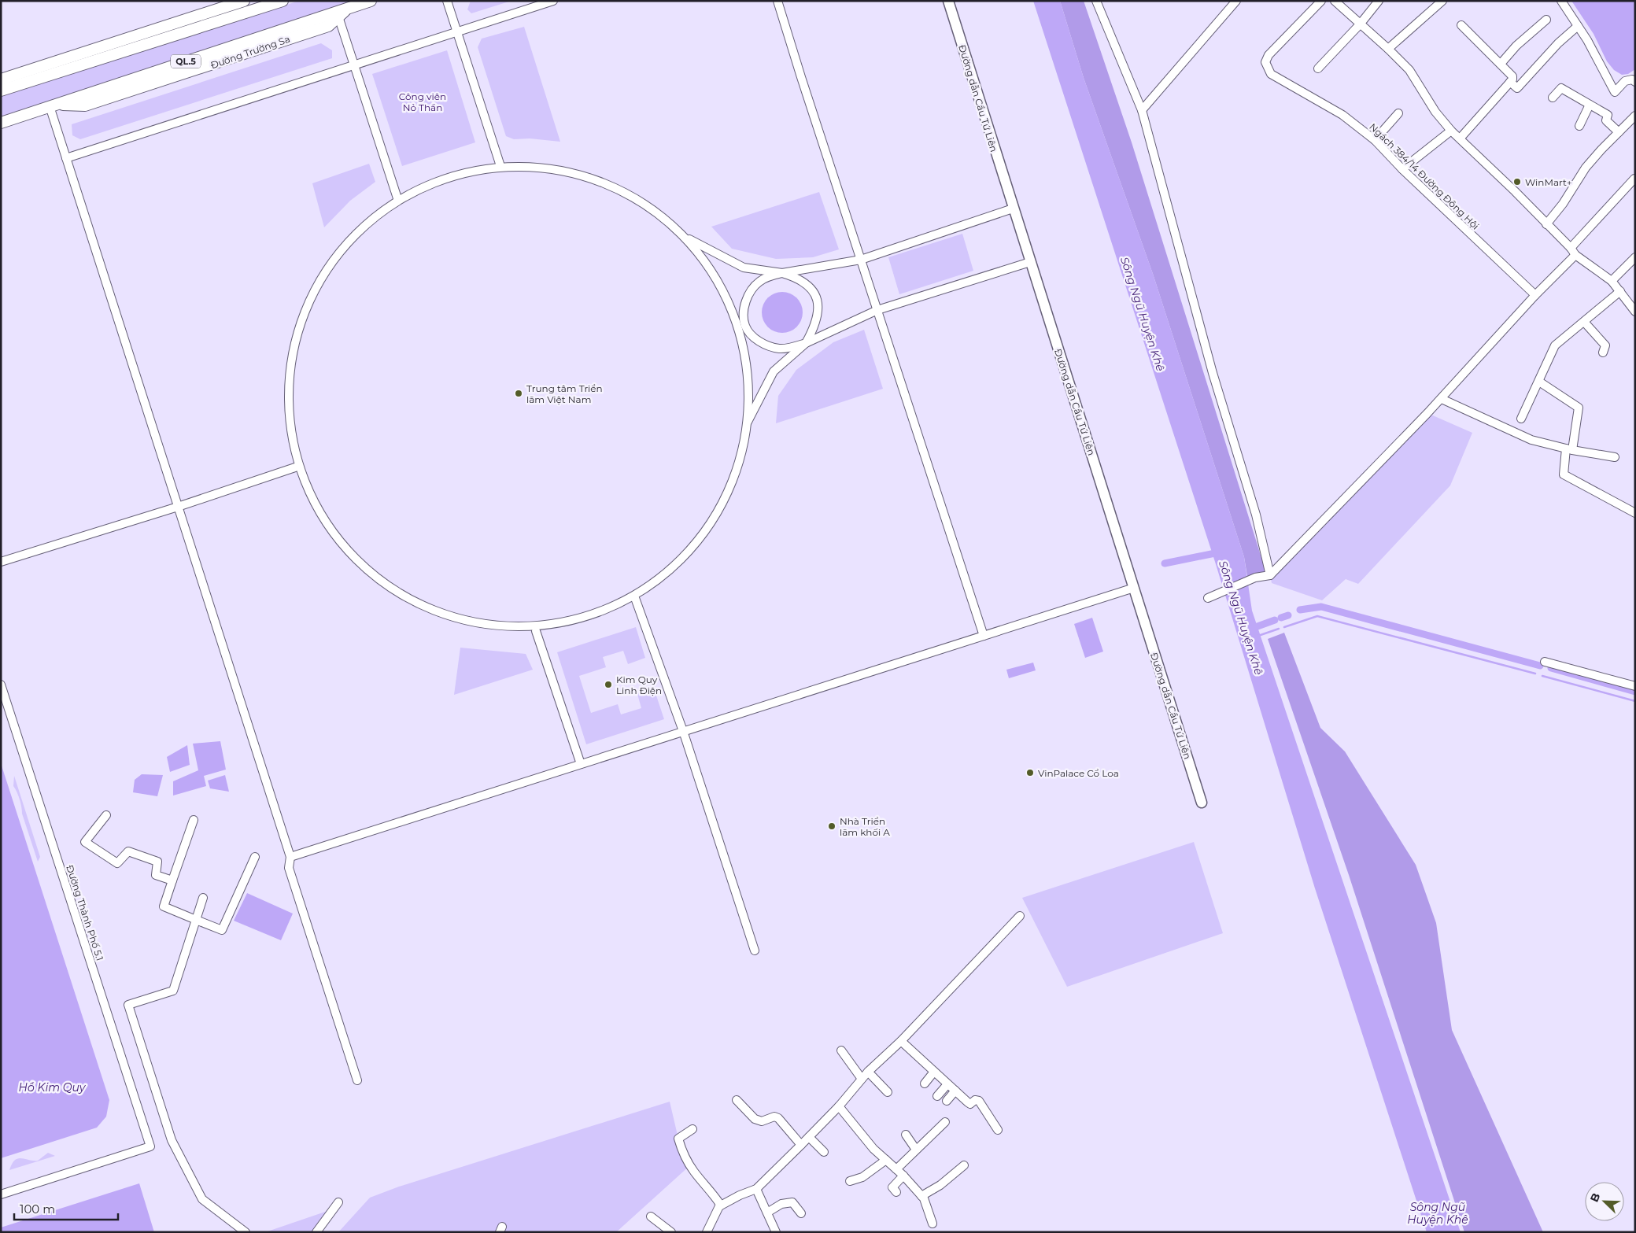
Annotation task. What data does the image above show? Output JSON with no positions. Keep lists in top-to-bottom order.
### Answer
{
  "streets": {
    "highway": ["Đường Trường Sa", "QL.5"],
    "main road": ["Đường dẫn Cầu Tứ Liên"],
    "street": ["Ngách 384/14 Đường Đông Hội", "Đường Thành Phố 5.1"]
  },
  "water": ["Sông Ngũ Huyện Khê", "Hồ Kim Quy"],
  "parks": ["Công viên Nỏ Thần"],
  "places": [
    "WinMart+",
    "Trung tâm Triển lãm Việt Nam",
    "Kim Quy Linh Điện",
    "VinPalace Cổ Loa",
    "Nhà Triển lãm khối A"
  ],
  "scale_bar": "100 m",
  "north": "top left"
}
